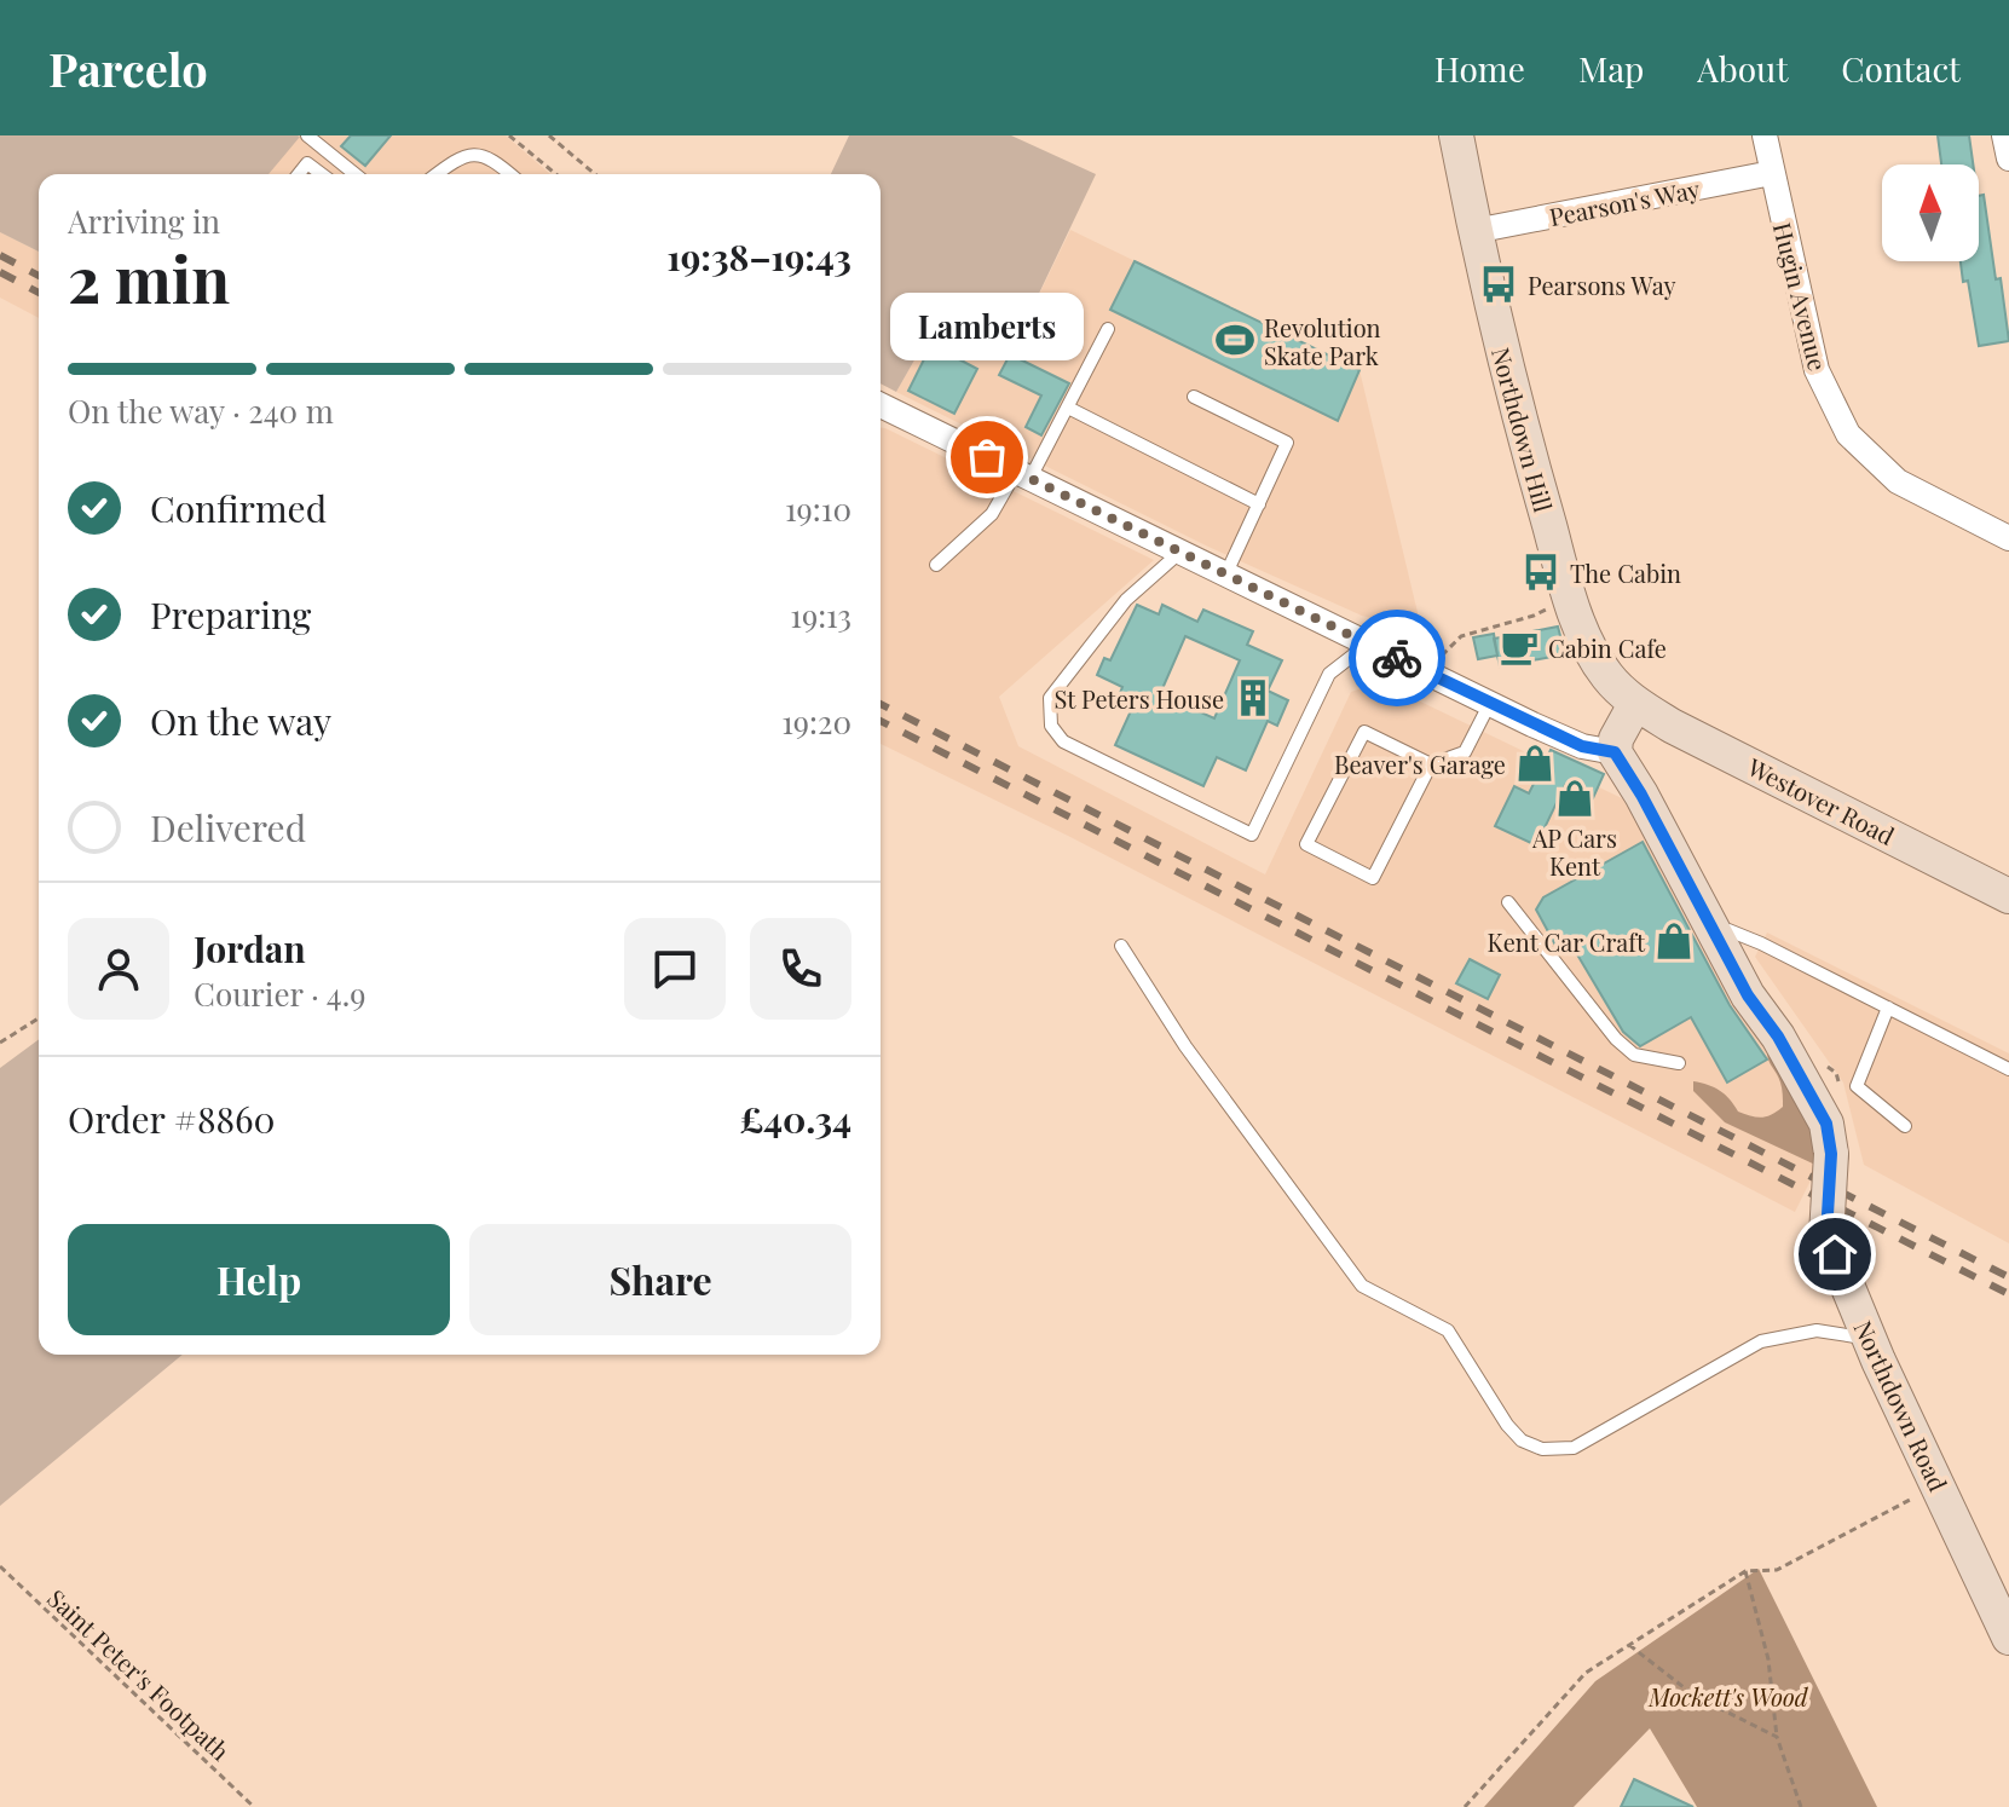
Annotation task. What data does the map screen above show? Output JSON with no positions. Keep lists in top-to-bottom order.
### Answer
{
  "streets": {
    "street": [
      "Pearson's Way",
      "Hugin Avenue",
      "Northdown Hill",
      "Westover Road",
      "Northdown Road"
    ],
    "path": ["Saint Peter's Footpath"]
  },
  "crossings": [
    ["Pearson's Way", "Hugin Avenue"],
    ["Pearson's Way", "Northdown Hill"],
    ["Northdown Hill", "Westover Road"]
  ],
  "parks": ["Mockett's Wood"],
  "places": {
    "bus stop": ["Pearsons Way", "The Cabin"],
    "sports": ["Revolution Skate Park"],
    "other": ["Lamberts"],
    "cafe": ["Cabin Cafe"],
    "building": ["St Peters House"],
    "shop": ["Beaver's Garage", "AP Cars Kent", "Kent Car Craft"]
  },
  "north": "top",
  "page": {
    "header": "Parcelo",
    "nav": [
      "Home",
      "Map",
      "About",
      "Contact"
    ],
    "heading": ["2 min", "Arriving in", "19:38–19:43"],
    "panel": [
      "Jordan",
      "Courier · 4.9",
      "Order #8860",
      "£40.34"
    ],
    "bubble": "Lamberts",
    "bar": "On the way · 240 m",
    "list": [
      ["Confirmed", "19:10"],
      ["Preparing", "19:13"],
      ["On the way", "19:20"],
      "Delivered"
    ],
    "buttons": ["Help", "Share"]
  }
}
